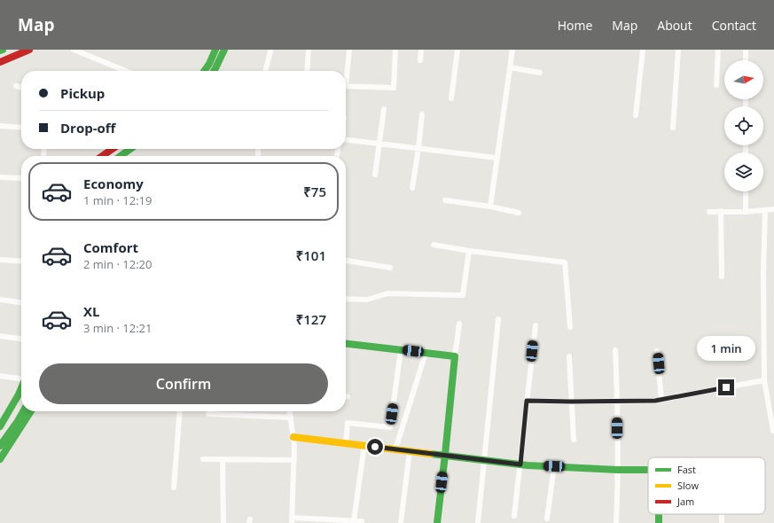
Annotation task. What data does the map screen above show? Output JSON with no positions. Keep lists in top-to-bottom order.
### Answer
{
  "legend": ["Fast", "Slow", "Jam"],
  "north": "right",
  "page": {
    "header": "Map",
    "nav": [
      "Home",
      "Map",
      "About",
      "Contact"
    ],
    "banner": ["Pickup", "Drop-off"],
    "list": [
      {
        "name": "Economy",
        "note": "1 min · 12:19",
        "value": "₹75"
      },
      {
        "name": "Comfort",
        "note": "2 min · 12:20",
        "value": "₹101"
      },
      {
        "name": "XL",
        "note": "3 min · 12:21",
        "value": "₹127"
      }
    ],
    "bubble": "1 min",
    "buttons": "Confirm"
  }
}
